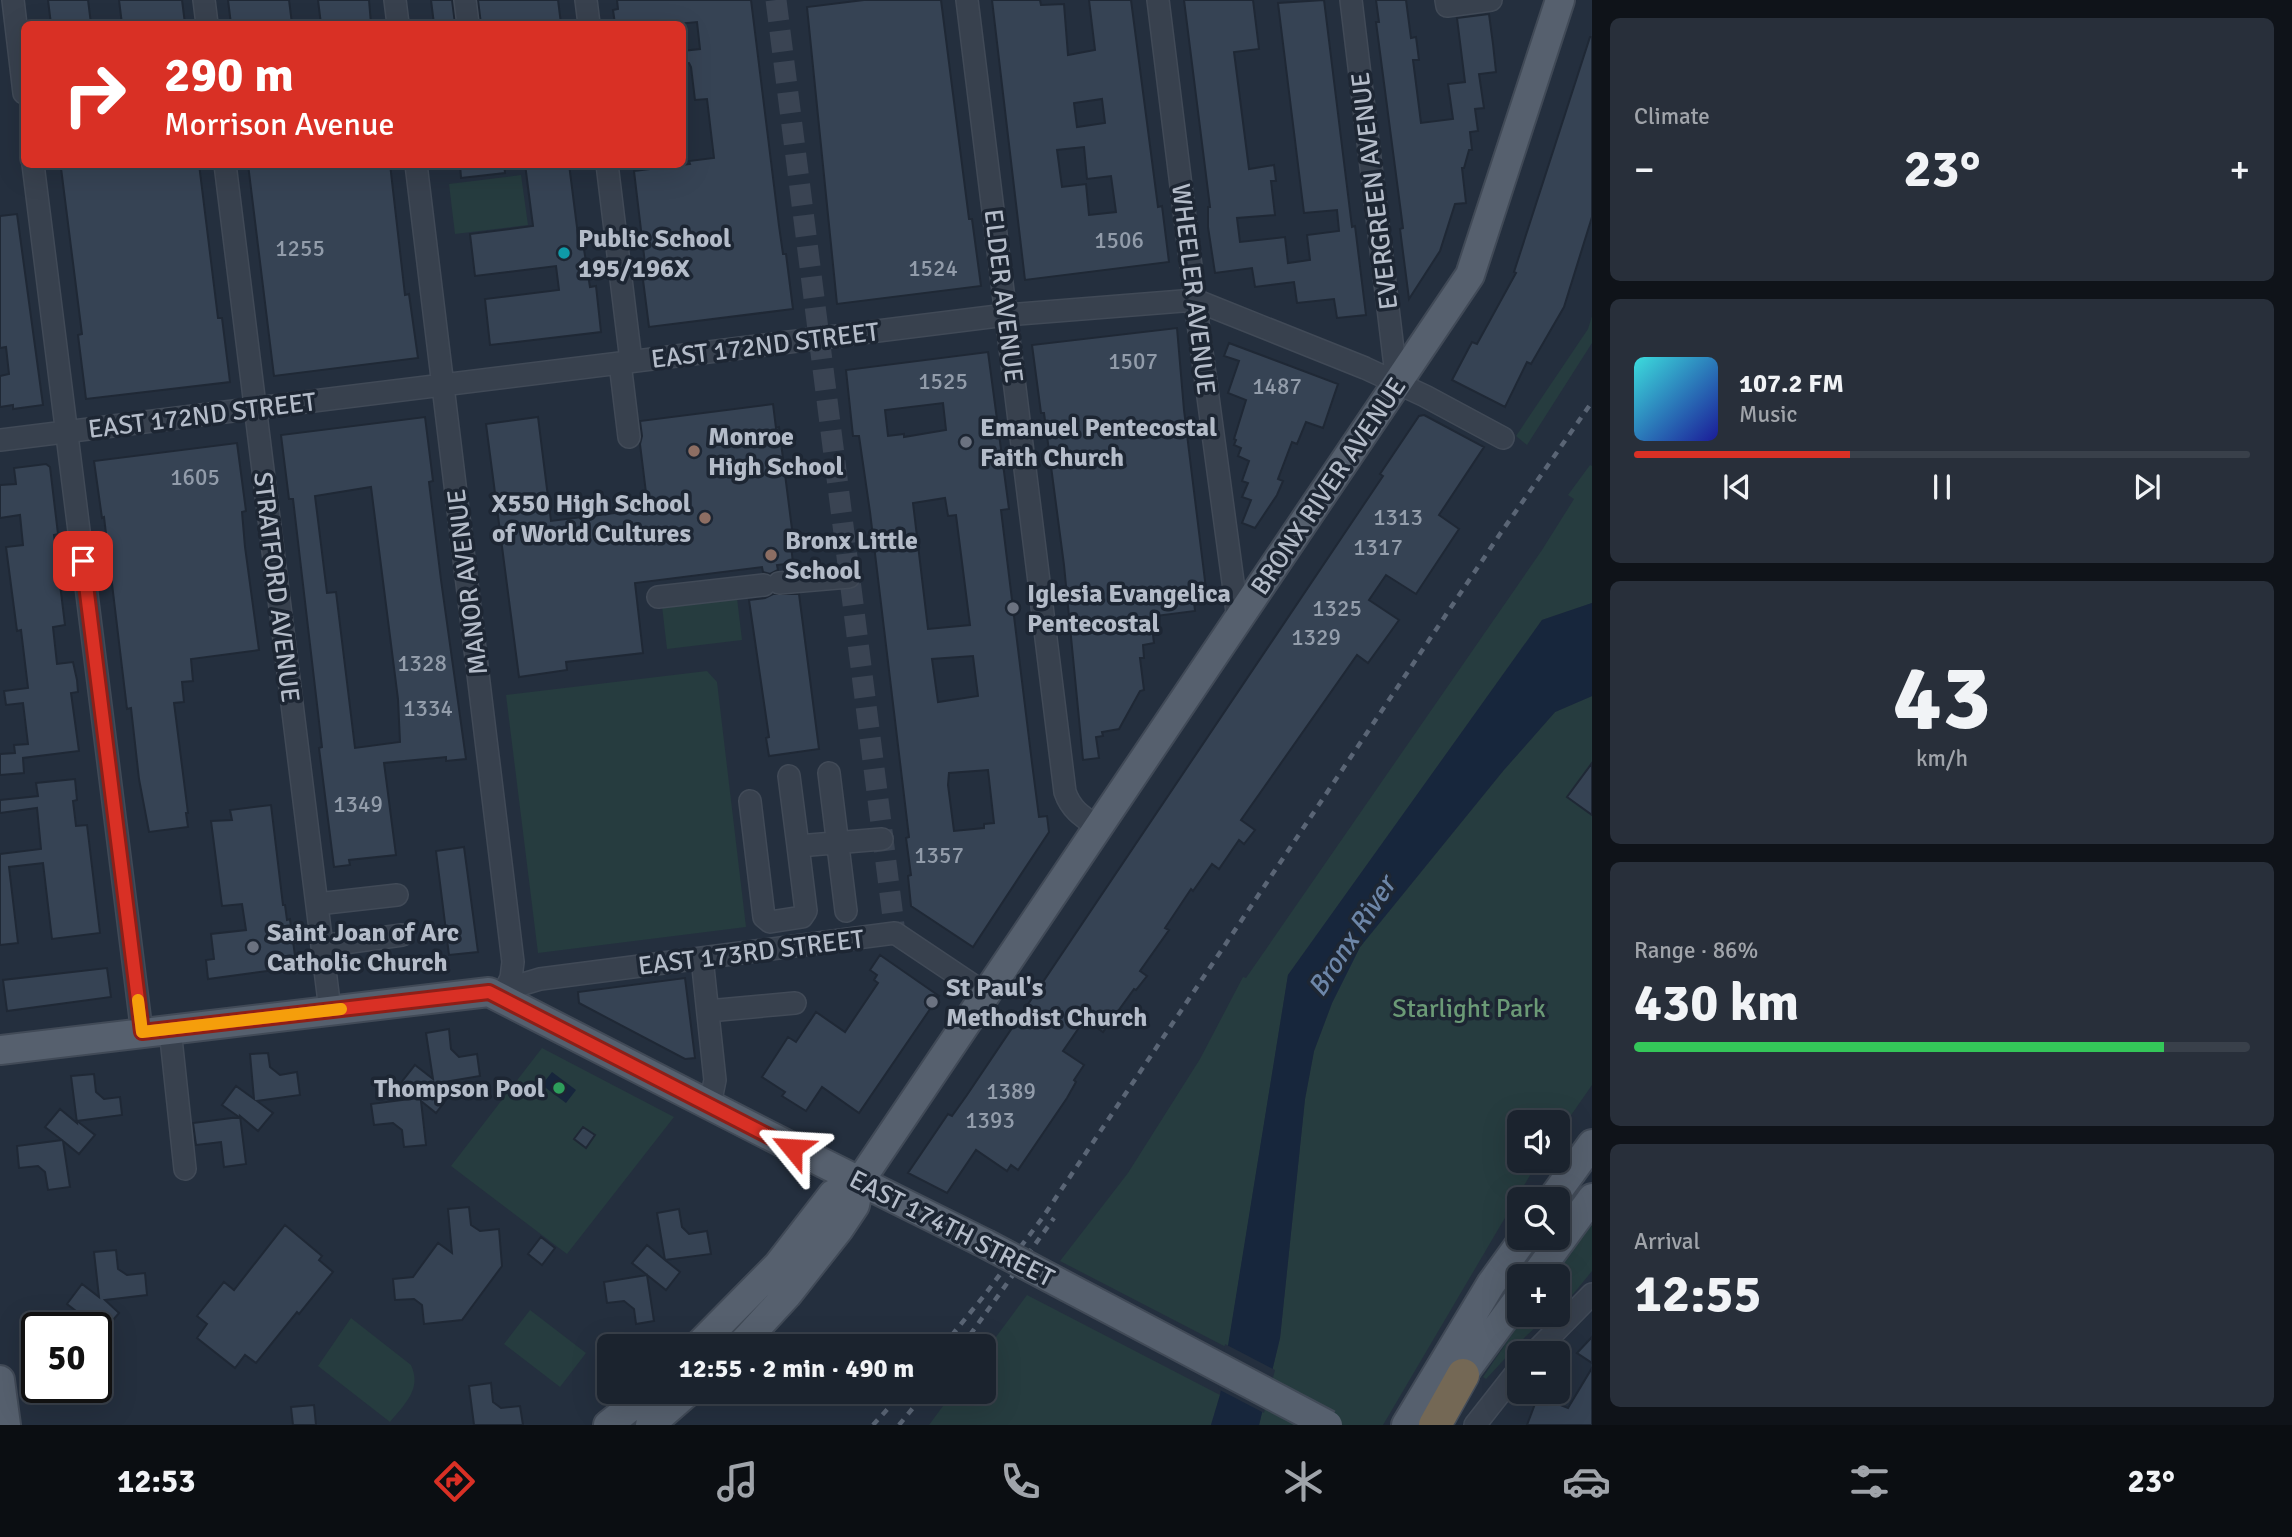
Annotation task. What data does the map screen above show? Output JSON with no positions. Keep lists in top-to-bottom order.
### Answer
{
  "streets": {
    "main road": ["BRONX RIVER AVENUE", "EAST 174TH STREET"],
    "street": [
      "EVERGREEN AVENUE",
      "WHEELER AVENUE",
      "ELDER AVENUE",
      "EAST 172ND STREET",
      "MANOR AVENUE",
      "STRATFORD AVENUE",
      "EAST 173RD STREET"
    ]
  },
  "crossings": [
    ["EVERGREEN AVENUE", "EAST 172ND STREET"],
    ["EVERGREEN AVENUE", "BRONX RIVER AVENUE"],
    ["WHEELER AVENUE", "EAST 172ND STREET"],
    ["WHEELER AVENUE", "BRONX RIVER AVENUE"],
    ["ELDER AVENUE", "EAST 172ND STREET"],
    ["ELDER AVENUE", "BRONX RIVER AVENUE"],
    ["EAST 172ND STREET", "BRONX RIVER AVENUE"],
    ["EAST 172ND STREET", "MANOR AVENUE"],
    ["EAST 172ND STREET", "STRATFORD AVENUE"],
    ["BRONX RIVER AVENUE", "EAST 173RD STREET"],
    ["BRONX RIVER AVENUE", "EAST 174TH STREET"],
    ["MANOR AVENUE", "EAST 173RD STREET"],
    ["MANOR AVENUE", "EAST 174TH STREET"],
    ["STRATFORD AVENUE", "EAST 174TH STREET"],
    ["EAST 173RD STREET", "EAST 174TH STREET"]
  ],
  "water": ["Bronx River"],
  "parks": ["Starlight Park"],
  "places": [
    "Public School 195/196X",
    "Emanuel Pentecostal Faith Church",
    "Monroe High School",
    "X550 High School of World Cultures",
    "Bronx Little School",
    "Iglesia Evangelica Pentecostal",
    "Saint Joan of Arc Catholic Church",
    "St Paul's Methodist Church",
    "Thompson Pool"
  ],
  "house_numbers": [
    "1506",
    "1255",
    "1524",
    "1507",
    "1525",
    "1487",
    "1605",
    "1313",
    "1317",
    "1325",
    "1329",
    "1328",
    "1334",
    "1349",
    "1357",
    "1389",
    "1393"
  ],
  "page": {
    "tile": [
      "Climate",
      ["43", "km/h"],
      ["Range · 86%", "430 km"],
      ["Arrival", "12:55"]
    ],
    "turn": ["290 m", "Morrison Avenue"],
    "heat": ["−", "23°", "+"],
    "song": ["107.2 FM", "Music"],
    "map_buttons": ["+", "−"],
    "limit": "50",
    "trip": "12:55 · 2 min · 490 m",
    "tabs": ["12:53", "23°"]
  }
}
